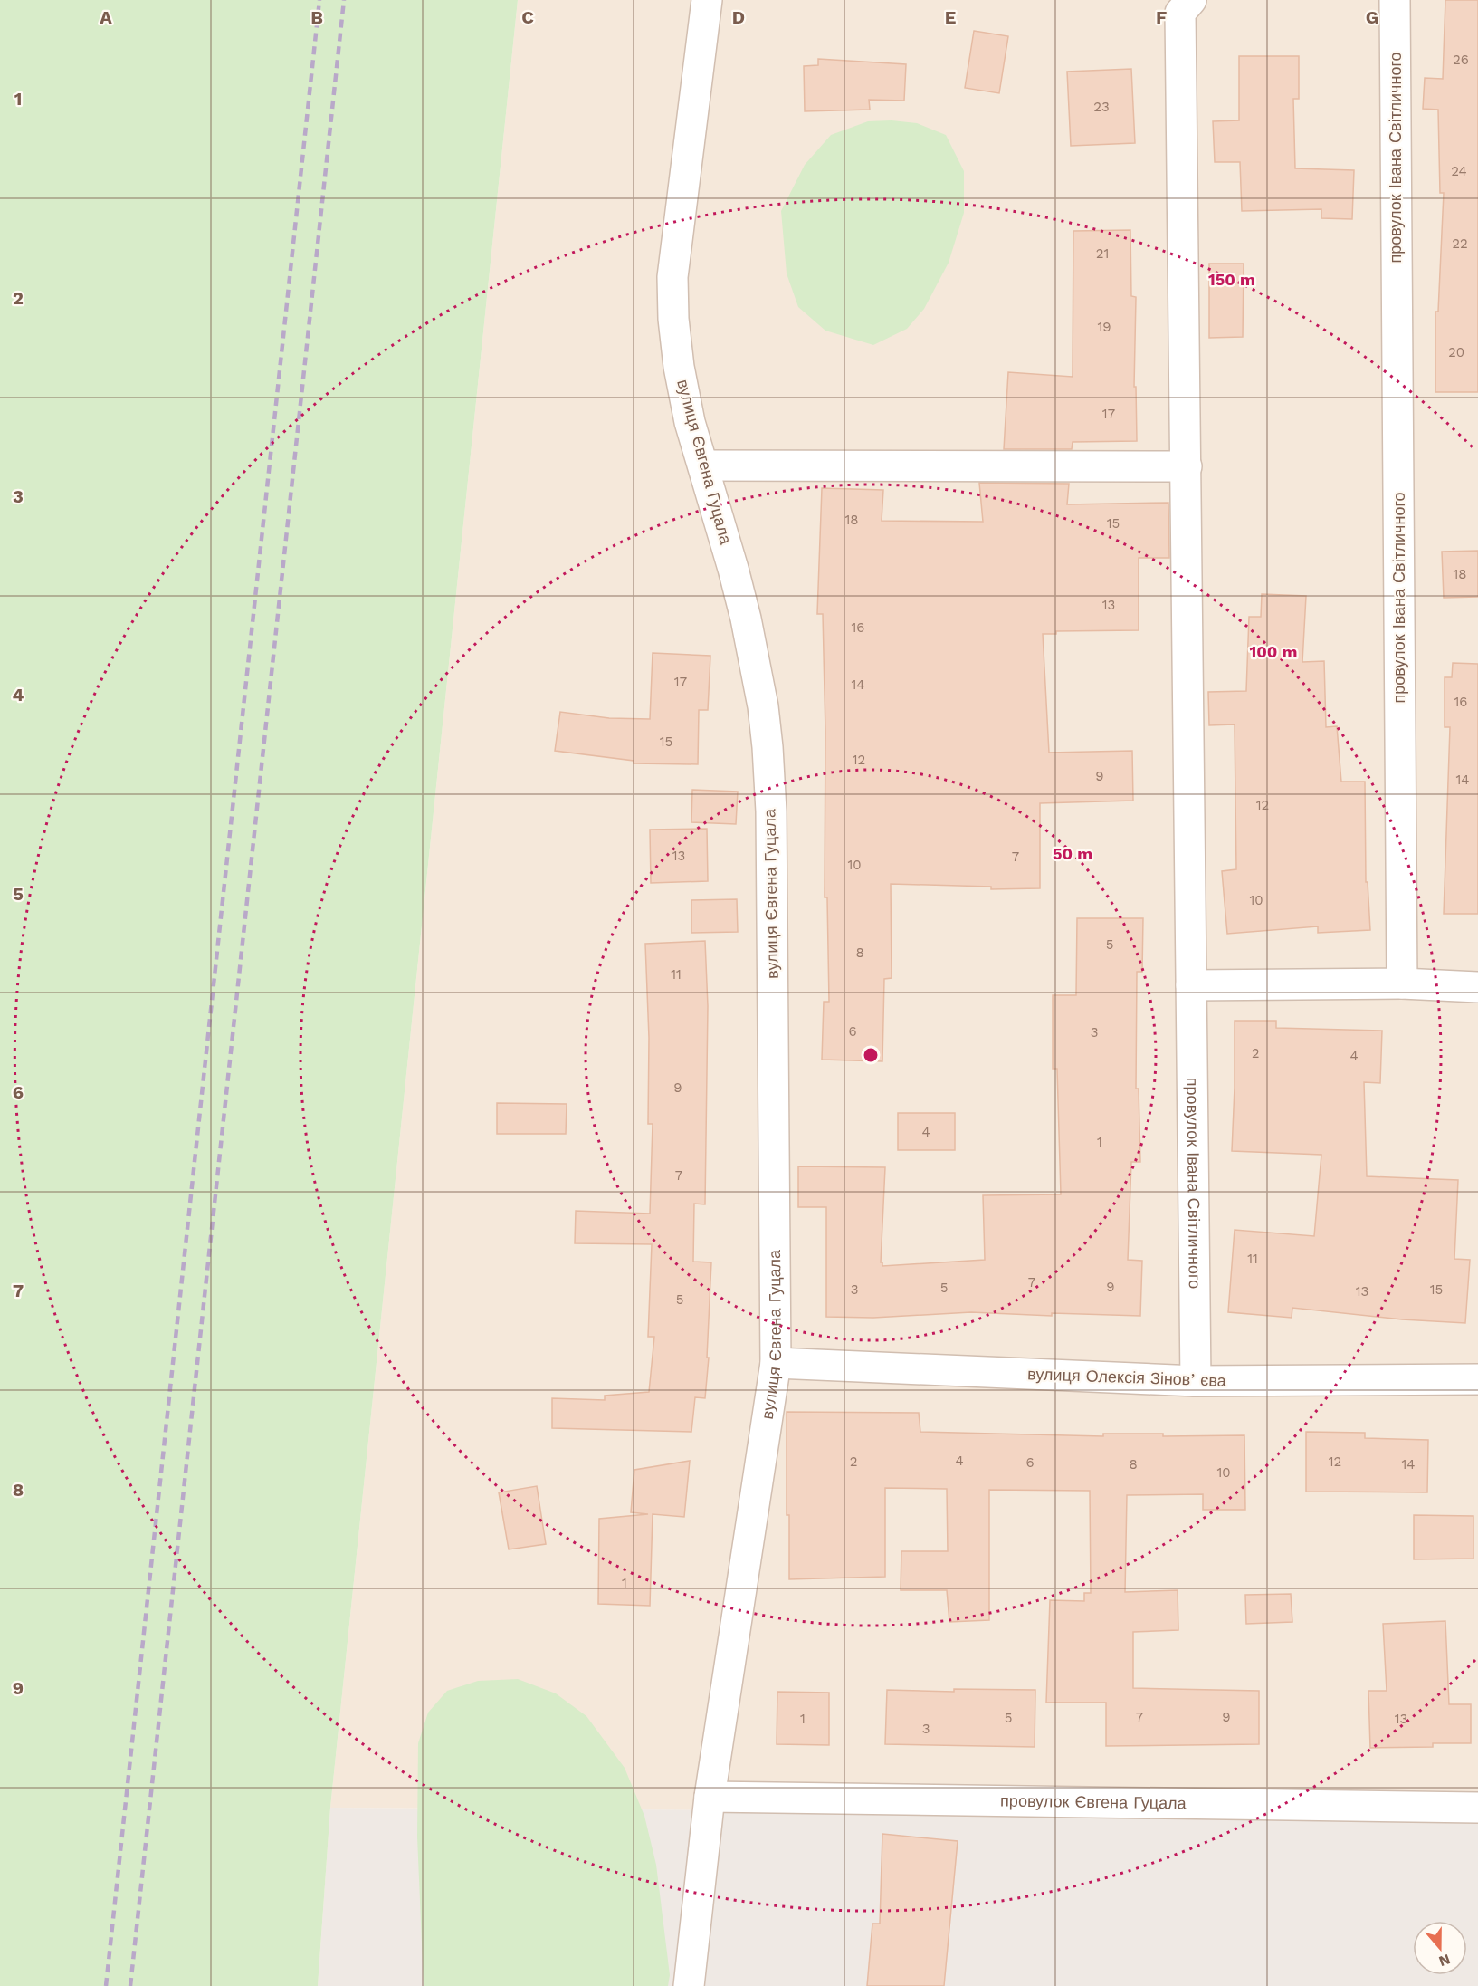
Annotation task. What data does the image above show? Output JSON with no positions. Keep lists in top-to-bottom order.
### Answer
{
  "streets": {
    "street": [
      "провулок Івана Світличного",
      "вулиця Євгена Гуцала",
      "вулиця Олексія Зіновʼєва",
      "провулок Євгена Гуцала"
    ]
  },
  "crossings": [
    ["провулок Івана Світличного", "вулиця Олексія Зіновʼєва"],
    ["вулиця Євгена Гуцала", "вулиця Олексія Зіновʼєва"],
    ["вулиця Євгена Гуцала", "провулок Євгена Гуцала"]
  ],
  "house_numbers": [
    "26",
    "23",
    "24",
    "22",
    "21",
    "19",
    "20",
    "17",
    "18",
    "15",
    "18",
    "13",
    "16",
    "17",
    "14",
    "16",
    "15",
    "12",
    "9",
    "14",
    "12",
    "13",
    "7",
    "10",
    "10",
    "5",
    "8",
    "11",
    "6",
    "3",
    "2",
    "4",
    "9",
    "4",
    "1",
    "7",
    "11",
    "7",
    "9",
    "5",
    "3",
    "15",
    "13",
    "5",
    "4",
    "2",
    "12",
    "6",
    "8",
    "14",
    "10",
    "1",
    "7",
    "9",
    "5",
    "1",
    "13",
    "3"
  ],
  "north": "bottom",
  "grid": {
    "columns": [
      "A",
      "B",
      "C",
      "D",
      "E",
      "F",
      "G"
    ],
    "rows": [
      "1",
      "2",
      "3",
      "4",
      "5",
      "6",
      "7",
      "8",
      "9"
    ]
  },
  "rings": ["150 m", "100 m", "50 m"]
}
